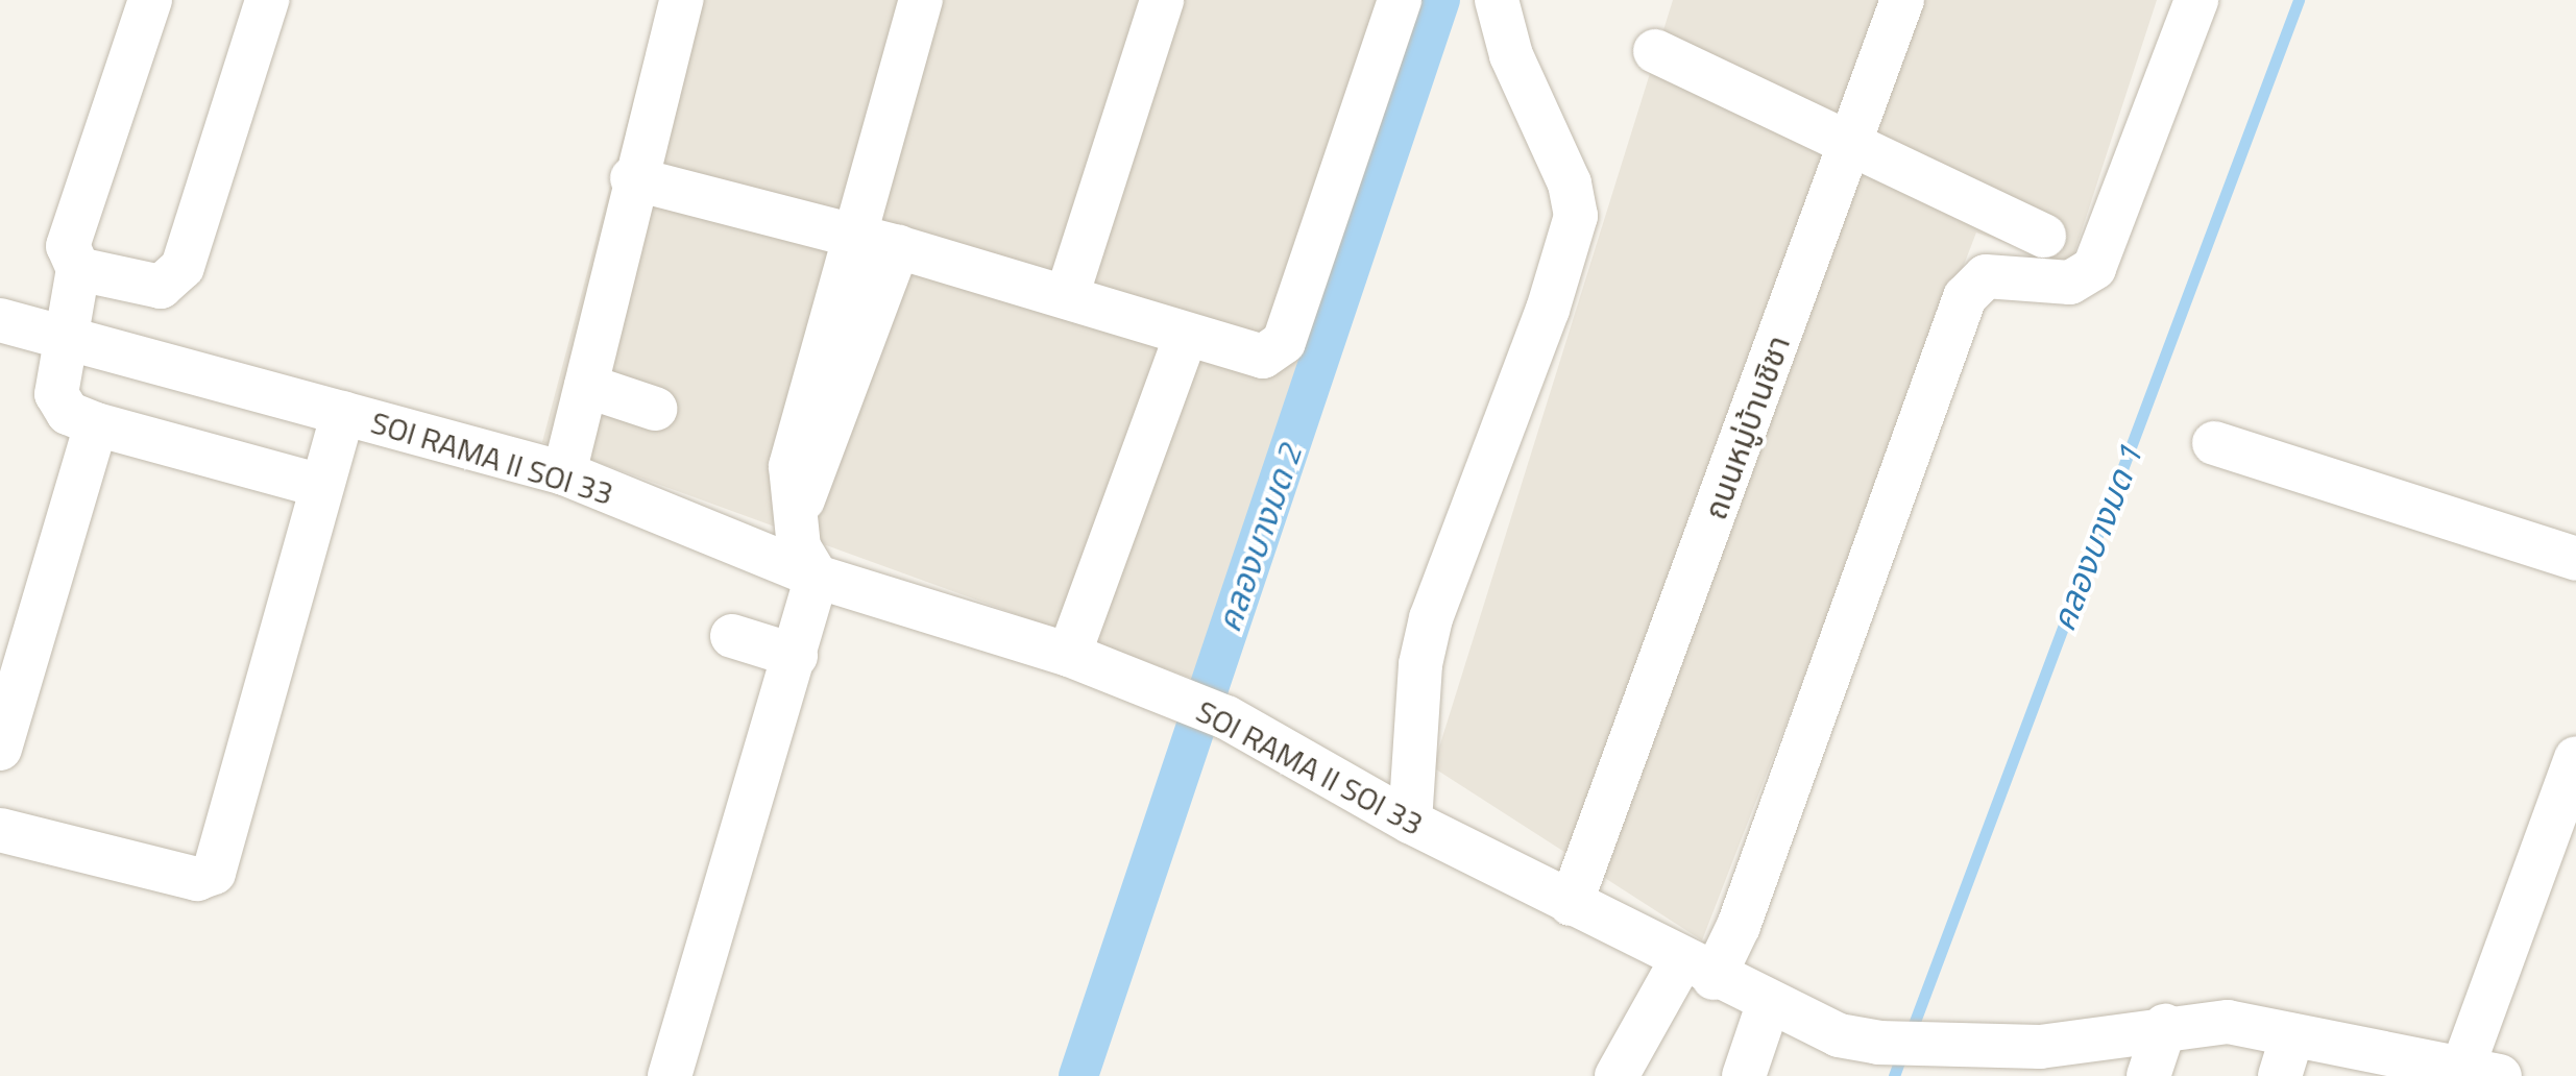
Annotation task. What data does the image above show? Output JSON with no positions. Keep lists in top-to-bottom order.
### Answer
{
  "streets": {
    "street": ["ถนนหมู่บ้านชิชา", "SOI RAMA II SOI 33"]
  },
  "crossings": [
    ["ถนนหมู่บ้านชิชา", "SOI RAMA II SOI 33"]
  ],
  "water": ["คลองบางมด 2", "คลองบางมด 1"]
}
